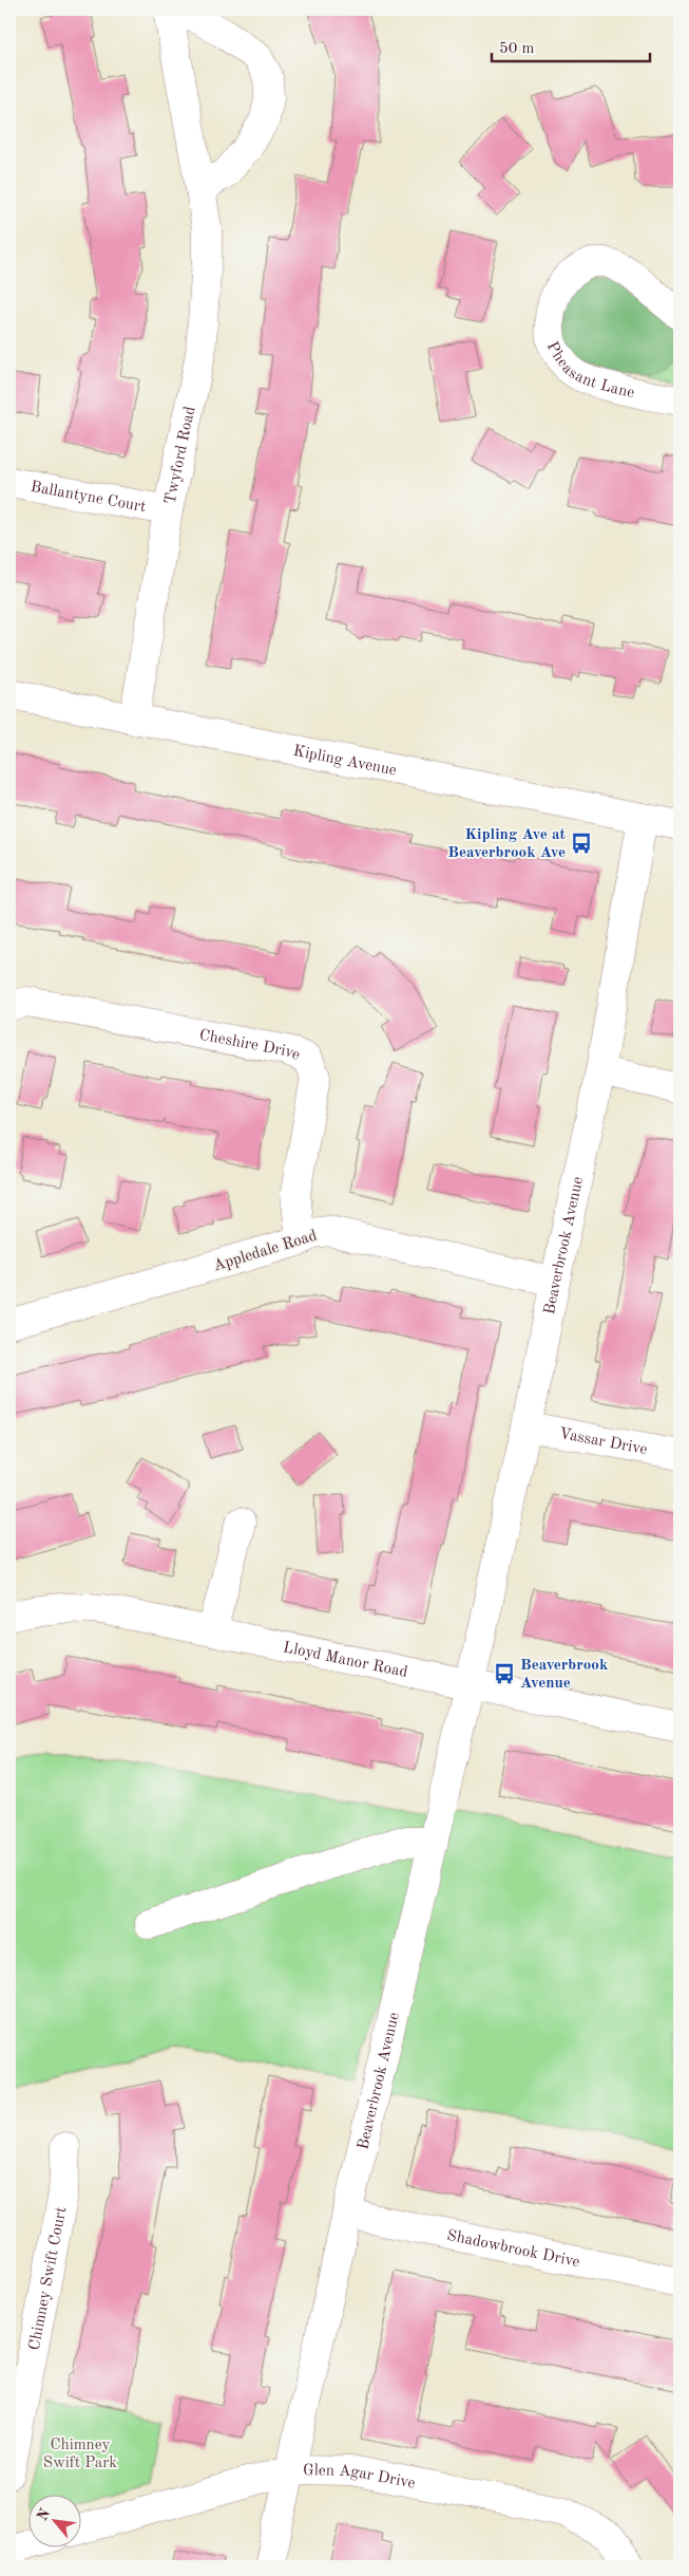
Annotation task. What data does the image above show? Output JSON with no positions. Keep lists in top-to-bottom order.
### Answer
{
  "streets": {
    "street": [
      "Pheasant Lane",
      "Twyford Road",
      "Ballantyne Court",
      "Kipling Avenue",
      "Cheshire Drive",
      "Beaverbrook Avenue",
      "Appledale Road",
      "Vassar Drive",
      "Lloyd Manor Road",
      "Shadowbrook Drive",
      "Chimney Swift Court",
      "Glen Agar Drive"
    ]
  },
  "crossings": [
    ["Twyford Road", "Ballantyne Court"],
    ["Twyford Road", "Kipling Avenue"],
    ["Kipling Avenue", "Beaverbrook Avenue"],
    ["Cheshire Drive", "Appledale Road"],
    ["Beaverbrook Avenue", "Appledale Road"],
    ["Beaverbrook Avenue", "Vassar Drive"],
    ["Beaverbrook Avenue", "Lloyd Manor Road"],
    ["Beaverbrook Avenue", "Shadowbrook Drive"],
    ["Beaverbrook Avenue", "Glen Agar Drive"]
  ],
  "parks": ["Chimney Swift Park"],
  "places": {
    "bus stop": ["Kipling Ave at Beaverbrook Ave", "Beaverbrook Avenue"]
  },
  "scale_bar": "50 m",
  "north": "top left"
}
